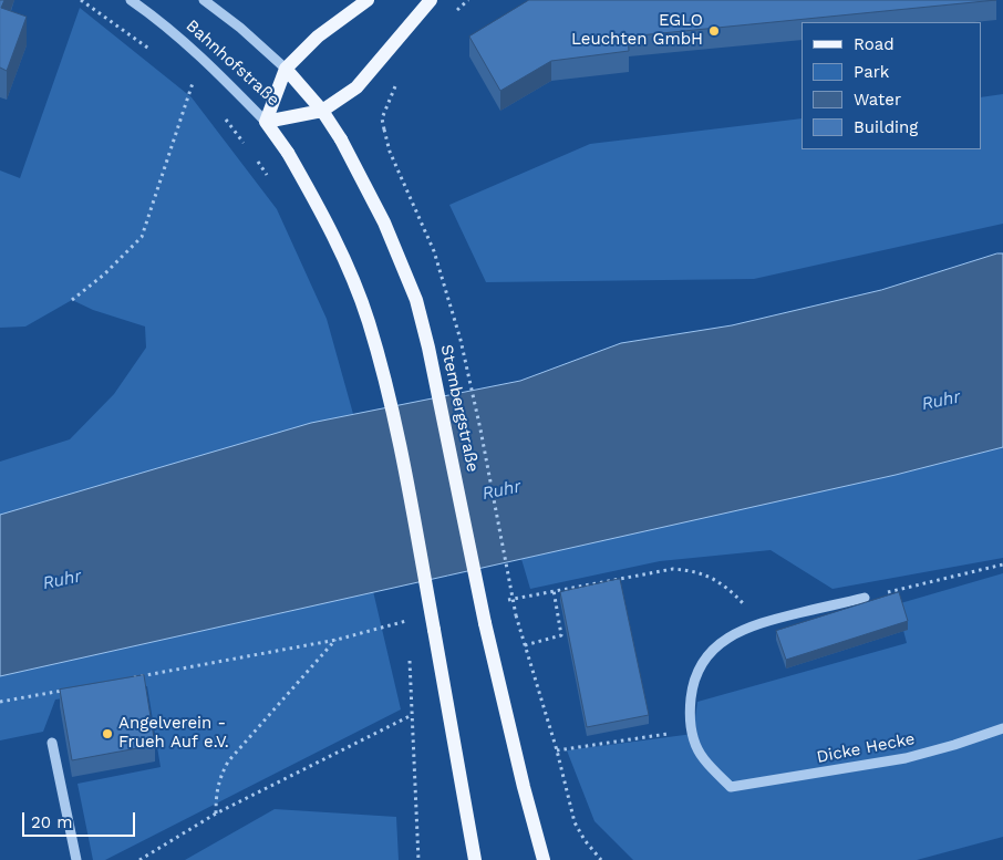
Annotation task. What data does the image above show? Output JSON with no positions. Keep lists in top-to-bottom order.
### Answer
{
  "streets": {
    "main road": ["Bahnhofstraße", "Stembergstraße"],
    "street": ["Dicke Hecke"]
  },
  "crossings": [
    ["Bahnhofstraße", "Stembergstraße"]
  ],
  "water": ["Ruhr"],
  "places": ["EGLO Leuchten GmbH", "Angelverein - Frueh Auf e.V."],
  "legend": [
    "Road",
    "Park",
    "Water",
    "Building"
  ],
  "scale_bar": "20 m"
}
